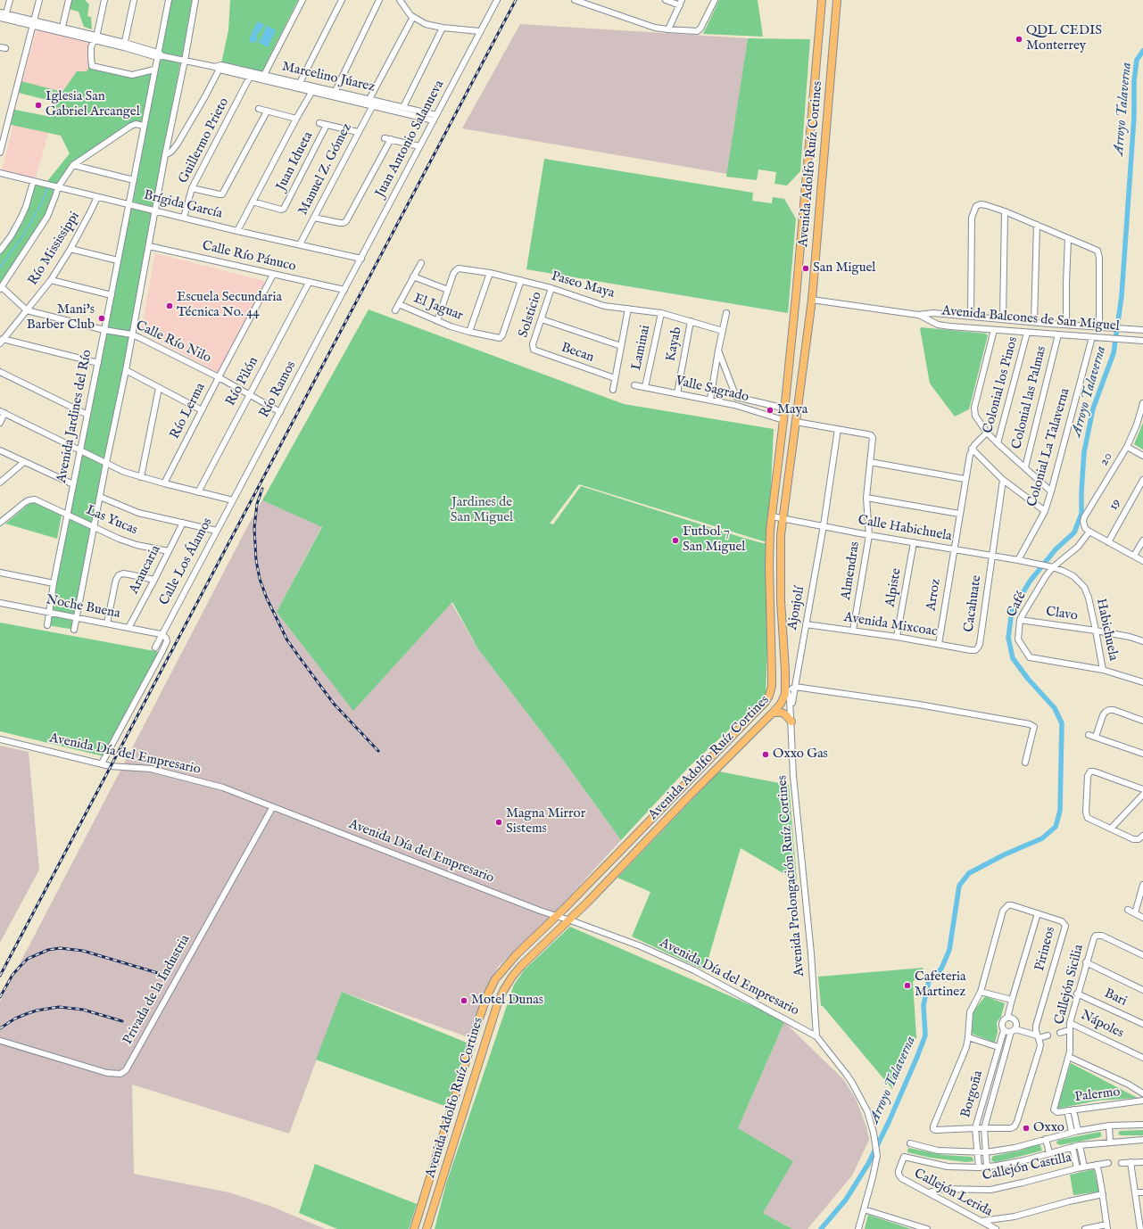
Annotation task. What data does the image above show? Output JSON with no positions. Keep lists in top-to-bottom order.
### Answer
{
  "streets": {
    "main road": ["Avenida Adolfo Ruíz Cortines"],
    "street": [
      "Marcelino Júarez",
      "Juan Antonio Salanueva",
      "Guillermo Prieto",
      "Juan Idueta",
      "Manuel Z. Gómez",
      "Brígida García",
      "Río Mississippi",
      "Calle Río Pánuco",
      "Paseo Maya",
      "El Jaguar",
      "Solsticio",
      "Avenida Balcones de San Miguel",
      "Calle Río Nilo",
      "Kayab",
      "Laminai",
      "Becan",
      "Río Pilón",
      "Colonial los Pinos",
      "Río Ramos",
      "Valle Sagrado",
      "Colonial las Palmas",
      "Río Lerma",
      "Avenida Jardines del Río",
      "Colonial La Talaverna",
      "20",
      "19",
      "Las Yucas",
      "Calle Habichuela",
      "Calle Los Álamos",
      "Araucaria",
      "Almendras",
      "Alpiste",
      "Arroz",
      "Cacahuate",
      "Café",
      "Noche Buena",
      "Ajonjolí",
      "Clavo",
      "Avenida Mixcoac",
      "Habichuela",
      "Avenida Día del Empresario",
      "Avenida Prolongación Ruíz Cortines",
      "Pirineos",
      "Callejón Sicilia",
      "Privada de la Industria",
      "Bari",
      "Nápoles",
      "Borgoña",
      "Palermo",
      "Callejón Castilla",
      "Callejón Lerida"
    ]
  },
  "crossings": [
    ["Marcelino Júarez", "Juan Antonio Salanueva"],
    ["Marcelino Júarez", "Guillermo Prieto"],
    ["Marcelino Júarez", "Manuel Z. Gómez"],
    ["Marcelino Júarez", "Avenida Jardines del Río"],
    ["Juan Antonio Salanueva", "Brígida García"],
    ["Juan Antonio Salanueva", "Calle Río Pánuco"],
    ["Juan Antonio Salanueva", "Río Ramos"],
    ["Guillermo Prieto", "Brígida García"],
    ["Juan Idueta", "Manuel Z. Gómez"],
    ["Avenida Adolfo Ruíz Cortines", "Avenida Balcones de San Miguel"],
    ["Avenida Adolfo Ruíz Cortines", "Valle Sagrado"],
    ["Avenida Adolfo Ruíz Cortines", "Calle Habichuela"],
    ["Avenida Adolfo Ruíz Cortines", "Avenida Día del Empresario"],
    ["Avenida Adolfo Ruíz Cortines", "Avenida Prolongación Ruíz Cortines"],
    ["Manuel Z. Gómez", "Brígida García"],
    ["Brígida García", "Río Mississippi"],
    ["Brígida García", "Avenida Jardines del Río"],
    ["Río Mississippi", "Calle Río Nilo"],
    ["Calle Río Pánuco", "Río Pilón"],
    ["Calle Río Pánuco", "Río Ramos"],
    ["Calle Río Pánuco", "Río Lerma"],
    ["Paseo Maya", "El Jaguar"],
    ["Paseo Maya", "Solsticio"],
    ["Paseo Maya", "Kayab"],
    ["Paseo Maya", "Laminai"],
    ["Solsticio", "Becan"],
    ["Avenida Balcones de San Miguel", "Colonial los Pinos"],
    ["Avenida Balcones de San Miguel", "Colonial las Palmas"],
    ["Avenida Balcones de San Miguel", "Colonial La Talaverna"],
    ["Calle Río Nilo", "Río Pilón"],
    ["Calle Río Nilo", "Río Ramos"],
    ["Calle Río Nilo", "Río Lerma"],
    ["Calle Río Nilo", "Avenida Jardines del Río"],
    ["Kayab", "Valle Sagrado"],
    ["Laminai", "Valle Sagrado"],
    ["Río Ramos", "Calle Los Álamos"],
    ["Avenida Jardines del Río", "Las Yucas"],
    ["Avenida Jardines del Río", "Noche Buena"],
    ["Colonial La Talaverna", "Calle Habichuela"],
    ["20", "Café"],
    ["Las Yucas", "Araucaria"],
    ["Calle Habichuela", "Almendras"],
    ["Calle Habichuela", "Alpiste"],
    ["Calle Habichuela", "Arroz"],
    ["Calle Habichuela", "Cacahuate"],
    ["Calle Habichuela", "Ajonjolí"],
    ["Calle Habichuela", "Habichuela"],
    ["Calle Los Álamos", "Noche Buena"],
    ["Araucaria", "Noche Buena"],
    ["Almendras", "Ajonjolí"],
    ["Almendras", "Avenida Mixcoac"],
    ["Alpiste", "Avenida Mixcoac"],
    ["Arroz", "Avenida Mixcoac"],
    ["Cacahuate", "Avenida Mixcoac"],
    ["Café", "Clavo"],
    ["Café", "Habichuela"],
    ["Ajonjolí", "Avenida Mixcoac"],
    ["Ajonjolí", "Avenida Prolongación Ruíz Cortines"],
    ["Clavo", "Habichuela"],
    ["Avenida Día del Empresario", "Avenida Prolongación Ruíz Cortines"],
    ["Avenida Día del Empresario", "Privada de la Industria"],
    ["Pirineos", "Borgoña"],
    ["Callejón Sicilia", "Bari"],
    ["Callejón Sicilia", "Nápoles"],
    ["Callejón Sicilia", "Palermo"],
    ["Borgoña", "Callejón Lerida"],
    ["Callejón Castilla", "Callejón Lerida"]
  ],
  "water": ["Arroyo Talaverna"],
  "parks": ["Jardines de San Miguel"],
  "places": [
    "QDL CEDIS Monterrey",
    "Iglesia San Gabriel Arcangel",
    "San Miguel",
    "Escuela Secundaria Técnica No. 44",
    "Mani's Barber Club",
    "Maya",
    "Futbol 7 San Miguel",
    "Oxxo Gas",
    "Magna Mirror Sistems",
    "Cafeteria Martinez",
    "Motel Dunas",
    "Oxxo"
  ]
}
